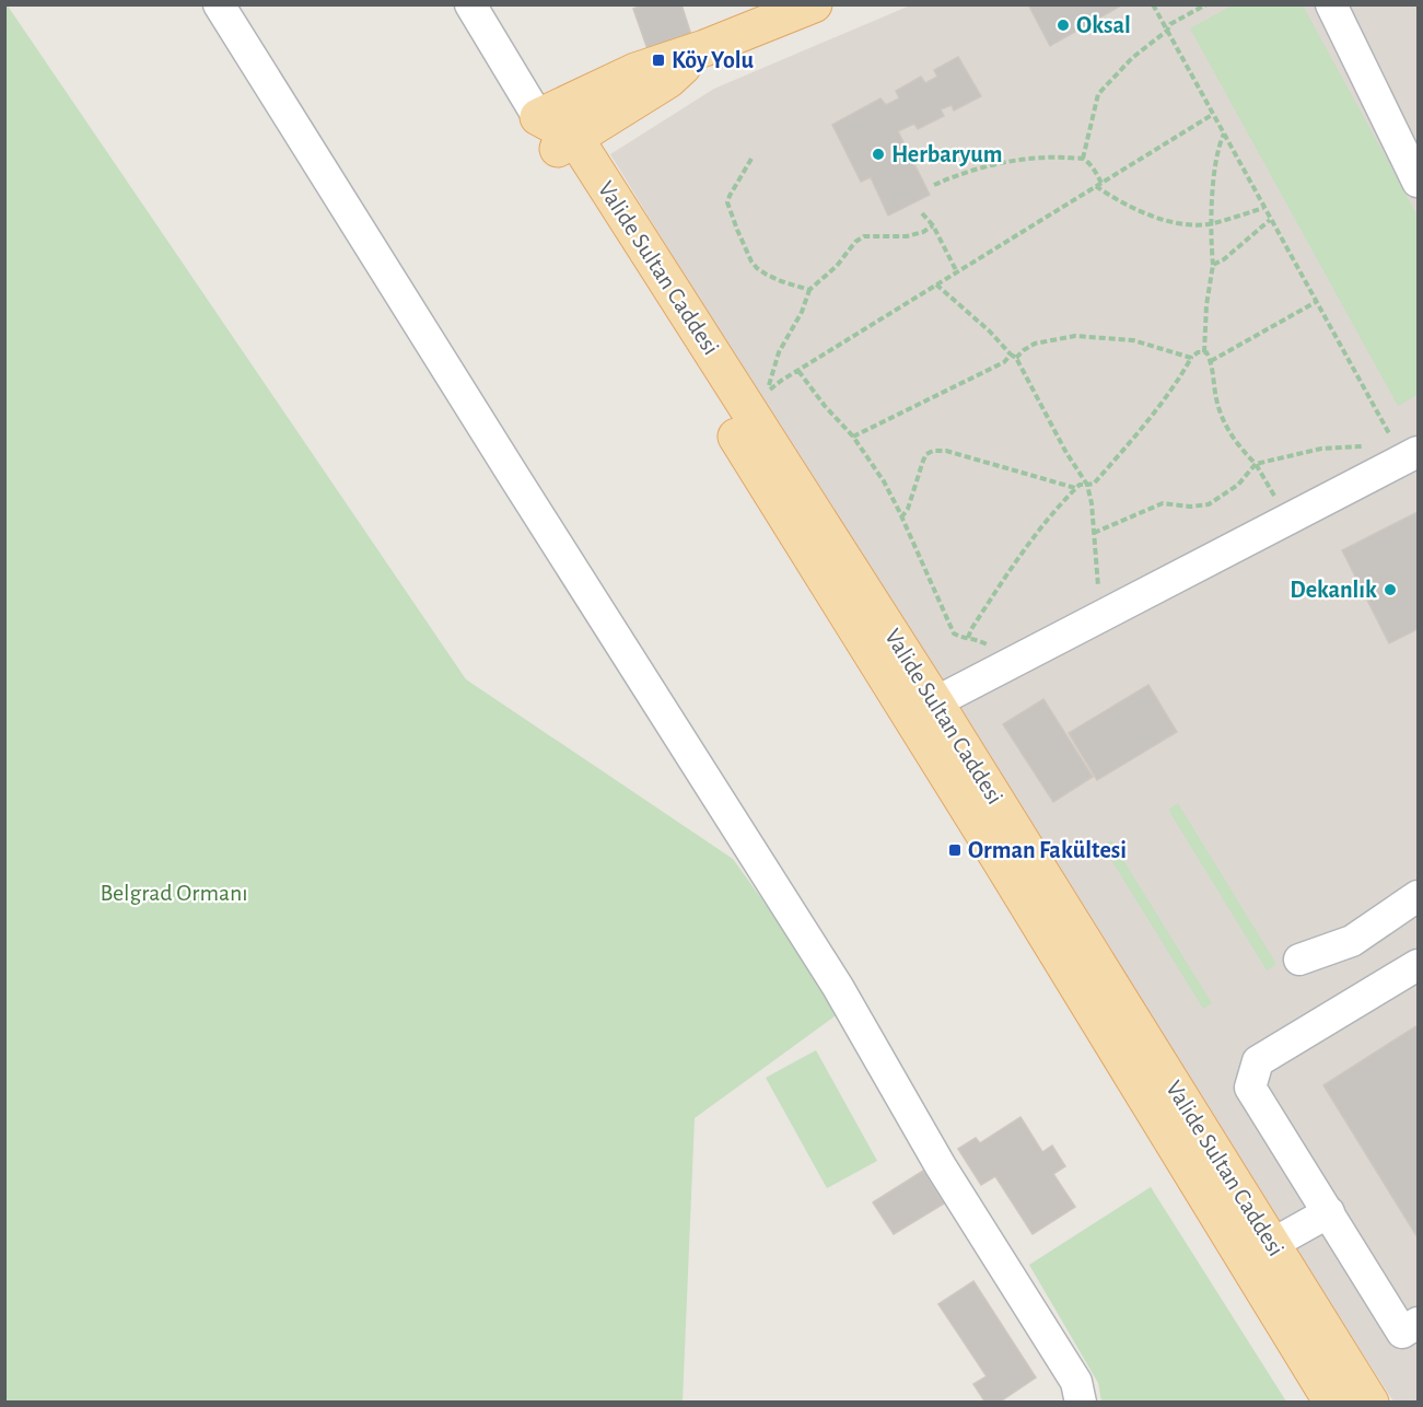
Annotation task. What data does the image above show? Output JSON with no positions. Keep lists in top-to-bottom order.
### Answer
{
  "streets": {
    "main road": ["Valide Sultan Caddesi"]
  },
  "parks": ["Belgrad Ormanı"],
  "places": {
    "other": ["Oksal", "Herbaryum", "Dekanlık"],
    "transit": ["Köy Yolu", "Orman Fakültesi"]
  }
}
